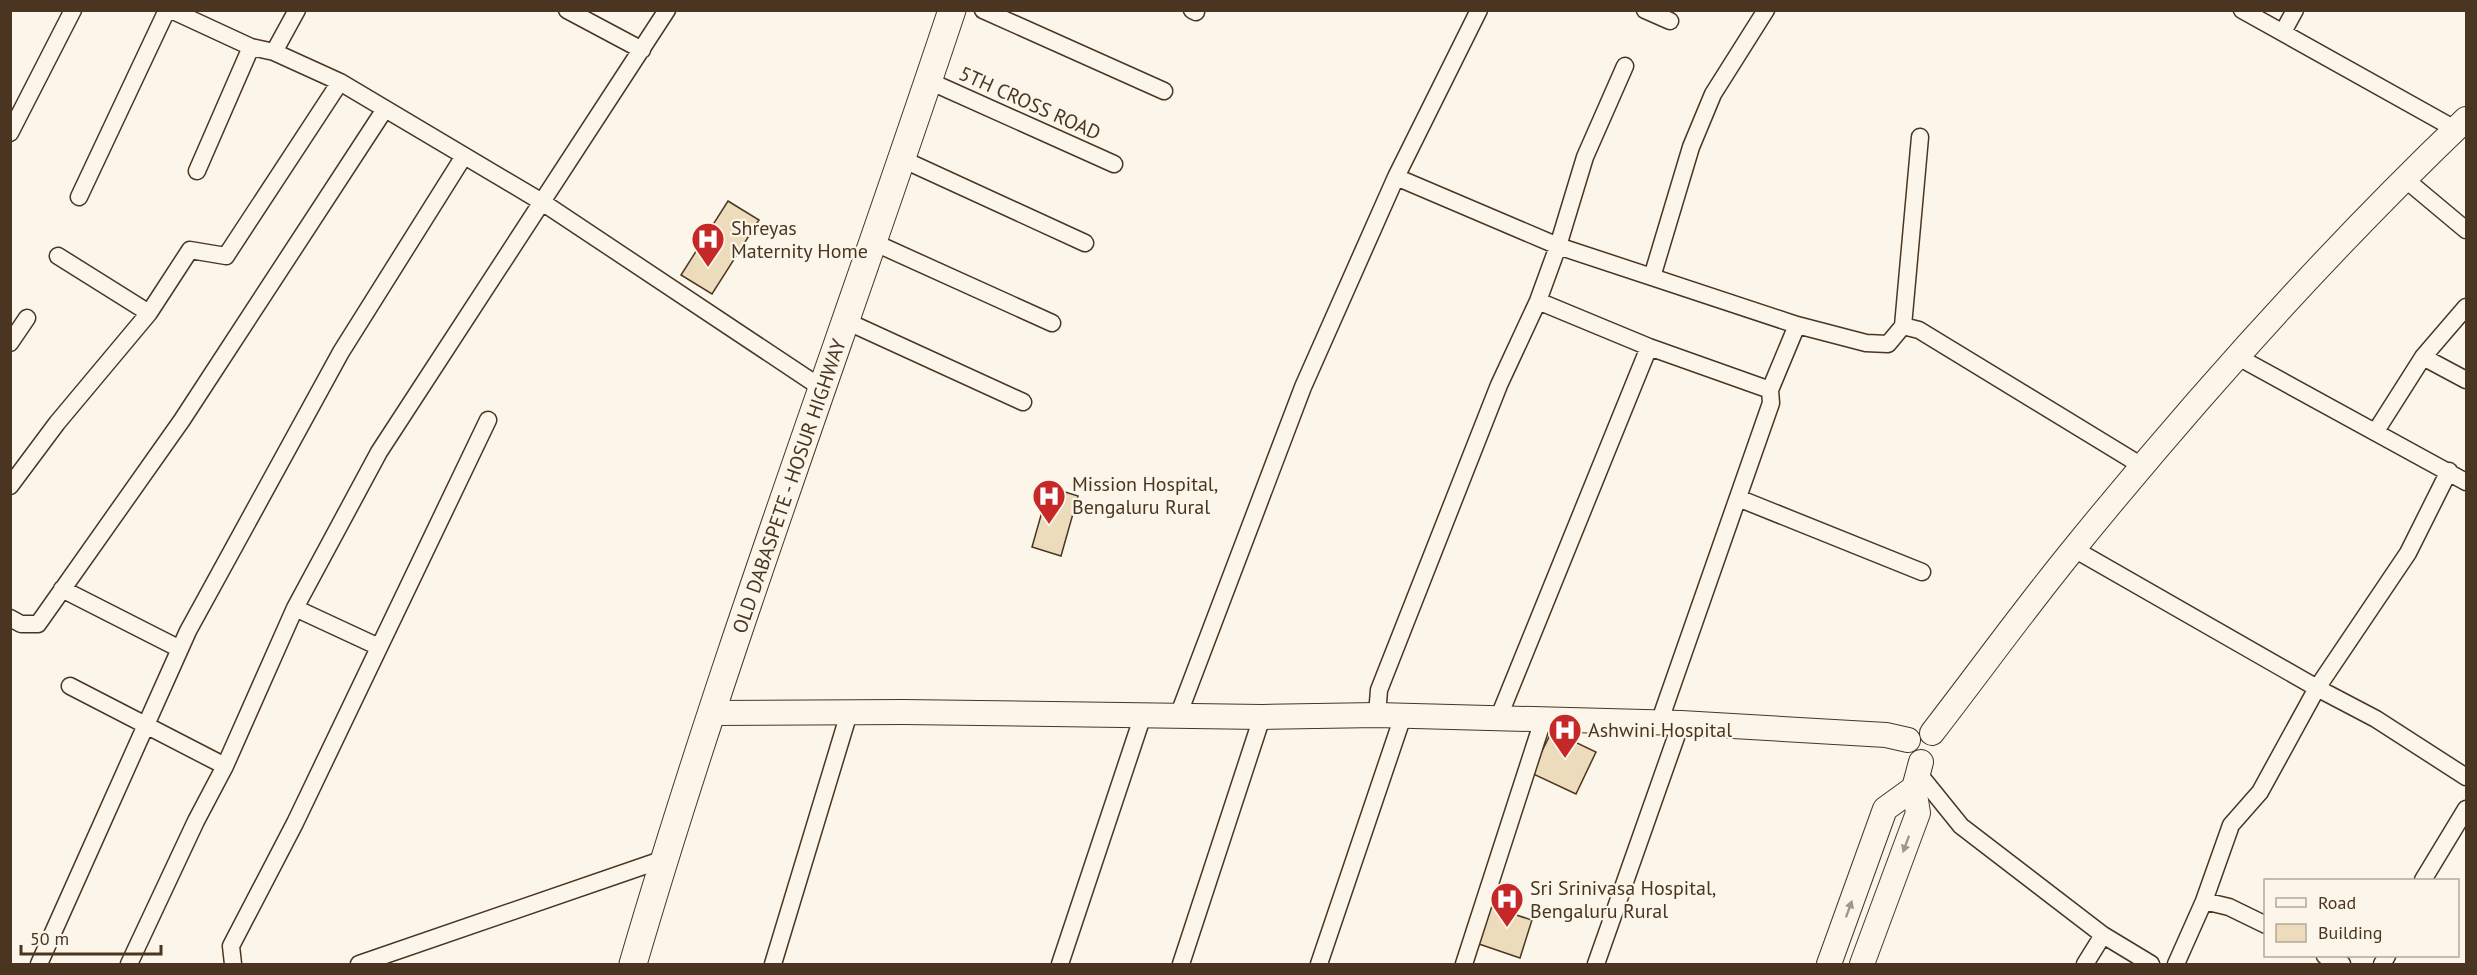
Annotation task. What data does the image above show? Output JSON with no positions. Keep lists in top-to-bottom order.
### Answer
{
  "streets": {
    "main road": ["OLD DABASPETE - HOSUR HIGHWAY"],
    "street": ["5TH CROSS ROAD"]
  },
  "crossings": [
    ["5TH CROSS ROAD", "OLD DABASPETE - HOSUR HIGHWAY"]
  ],
  "places": {
    "hospital": [
      "Shreyas Maternity Home",
      "Mission Hospital, Bengaluru Rural",
      "Ashwini Hospital",
      "Sri Srinivasa Hospital, Bengaluru Rural"
    ]
  },
  "legend": ["Road", "Building"],
  "scale_bar": "50 m"
}
